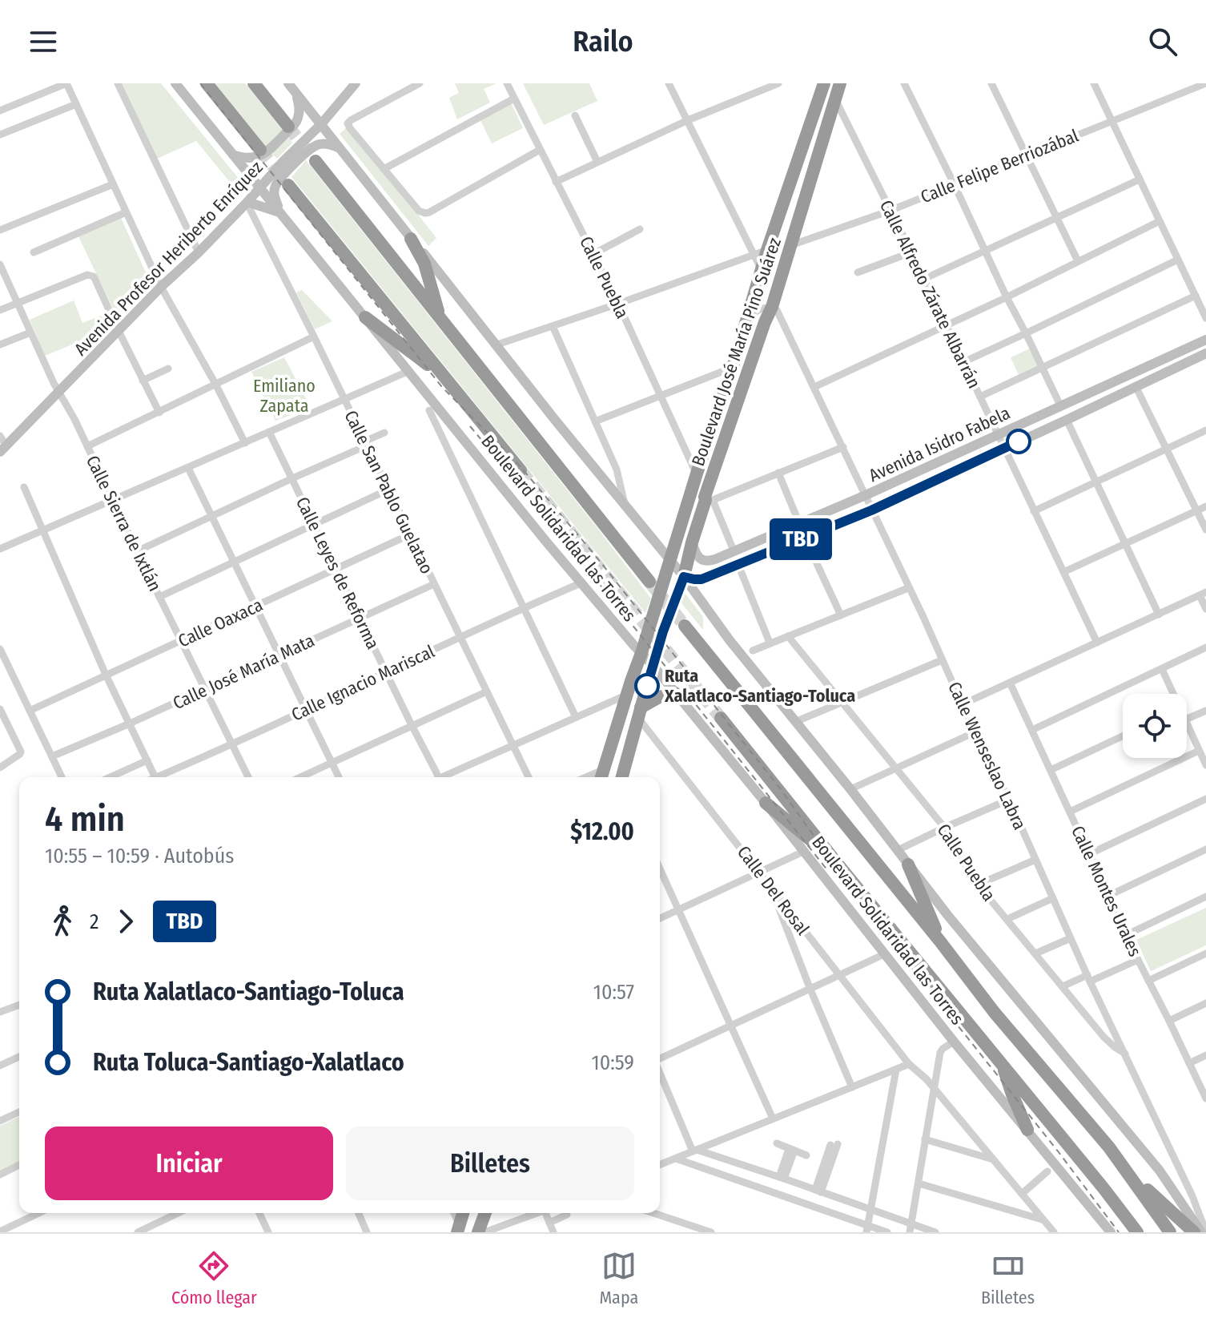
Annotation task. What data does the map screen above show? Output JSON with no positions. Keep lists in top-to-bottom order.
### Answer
{
  "streets": {
    "highway": ["Boulevard José María Pino Suárez", "Boulevard Solidaridad las Torres"],
    "main road": ["Avenida Profesor Heriberto Enríquez", "Avenida Isidro Fabela"],
    "street": [
      "Calle Felipe Berriozábal",
      "Calle Puebla",
      "Calle Alfredo Zárate Albarrán",
      "Calle San Pablo Guelatao",
      "Calle Sierra de Ixtlán",
      "Calle Leyes de Reforma",
      "Calle Oaxaca",
      "Calle José María Mata",
      "Calle Ignacio Mariscal",
      "Calle Wenseslao Labra",
      "Calle Del Rosal",
      "Calle Montes Urales"
    ]
  },
  "crossings": [
    ["Calle Felipe Berriozábal", "Calle Alfredo Zárate Albarrán"],
    ["Calle Felipe Berriozábal", "Boulevard José María Pino Suárez"],
    ["Avenida Profesor Heriberto Enríquez", "Calle San Pablo Guelatao"],
    ["Avenida Profesor Heriberto Enríquez", "Calle Sierra de Ixtlán"],
    ["Avenida Profesor Heriberto Enríquez", "Boulevard Solidaridad las Torres"],
    ["Calle Puebla", "Boulevard José María Pino Suárez"],
    ["Calle Puebla", "Calle Wenseslao Labra"],
    ["Calle Alfredo Zárate Albarrán", "Boulevard José María Pino Suárez"],
    ["Calle Alfredo Zárate Albarrán", "Avenida Isidro Fabela"],
    ["Boulevard José María Pino Suárez", "Avenida Isidro Fabela"],
    ["Boulevard José María Pino Suárez", "Boulevard Solidaridad las Torres"],
    ["Boulevard José María Pino Suárez", "Calle Wenseslao Labra"],
    ["Boulevard José María Pino Suárez", "Calle Del Rosal"],
    ["Avenida Isidro Fabela", "Calle Wenseslao Labra"],
    ["Calle San Pablo Guelatao", "Calle Oaxaca"],
    ["Calle San Pablo Guelatao", "Calle José María Mata"],
    ["Calle San Pablo Guelatao", "Calle Ignacio Mariscal"],
    ["Calle Sierra de Ixtlán", "Calle Oaxaca"],
    ["Calle Sierra de Ixtlán", "Calle José María Mata"],
    ["Calle Sierra de Ixtlán", "Calle Ignacio Mariscal"],
    ["Boulevard Solidaridad las Torres", "Calle Ignacio Mariscal"],
    ["Calle Leyes de Reforma", "Calle Oaxaca"],
    ["Calle Leyes de Reforma", "Calle José María Mata"],
    ["Calle Leyes de Reforma", "Calle Ignacio Mariscal"]
  ],
  "parks": ["Emiliano Zapata"],
  "places": ["Ruta Xalatlaco-Santiago-Toluca"],
  "lines": ["bus line TBD"],
  "page": {
    "header": "Railo",
    "on_map": "TBD",
    "heading": ["4 min", "10:55 – 10:59 · Autobús", "$12.00"],
    "legs": ["2", "TBD"],
    "list": [
      {
        "name": "Ruta Xalatlaco-Santiago-Toluca",
        "value": "10:57"
      },
      {
        "name": "Ruta Toluca-Santiago-Xalatlaco",
        "value": "10:59"
      }
    ],
    "buttons": ["Iniciar", "Billetes"],
    "tabs": ["Cómo llegar", "Mapa", "Billetes"]
  }
}
